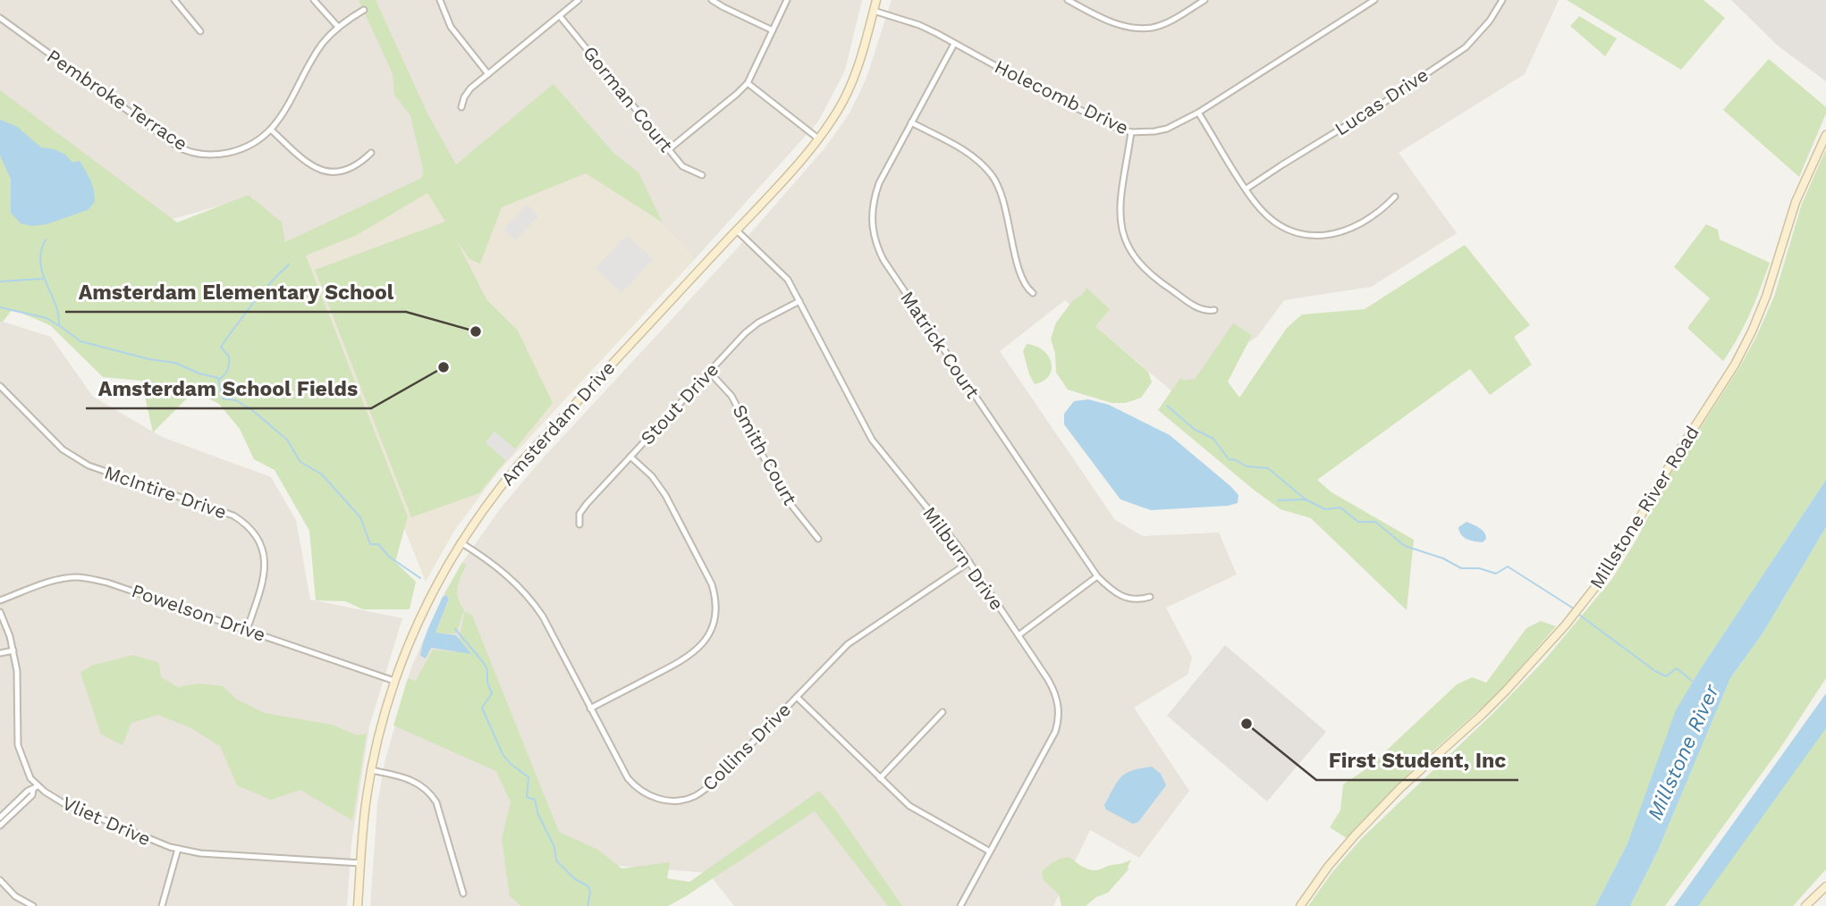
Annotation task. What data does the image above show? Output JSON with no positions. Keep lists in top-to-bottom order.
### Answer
{
  "streets": {
    "street": [
      "Holecomb Drive",
      "Gorman Court",
      "Pembroke Terrace",
      "Lucas Drive",
      "Matrick Court",
      "Stout Drive",
      "Amsterdam Drive",
      "Smith Court",
      "McIntire Drive",
      "Millstone River Road",
      "Milburn Drive",
      "Powelson Drive",
      "Collins Drive",
      "Vliet Drive"
    ]
  },
  "crossings": [
    ["Holecomb Drive", "Matrick Court"],
    ["Holecomb Drive", "Amsterdam Drive"],
    ["Stout Drive", "Smith Court"],
    ["Stout Drive", "Milburn Drive"],
    ["Amsterdam Drive", "Milburn Drive"],
    ["Amsterdam Drive", "Powelson Drive"],
    ["Amsterdam Drive", "Collins Drive"],
    ["Amsterdam Drive", "Vliet Drive"],
    ["McIntire Drive", "Powelson Drive"],
    ["Milburn Drive", "Collins Drive"]
  ],
  "water": ["Millstone River"],
  "places": ["Amsterdam Elementary School", "Amsterdam School Fields", "First Student, Inc"]
}
